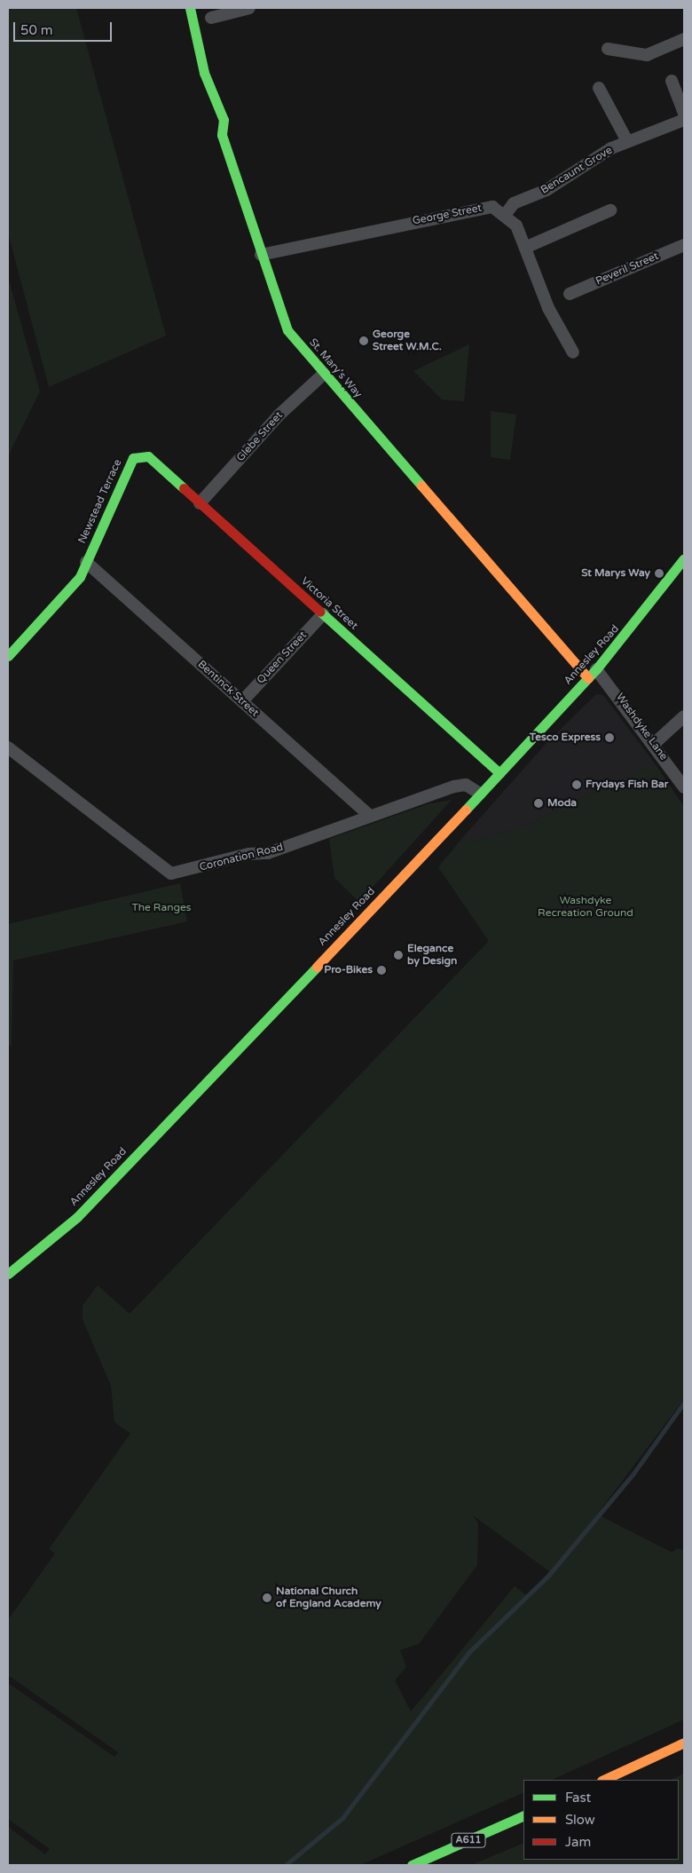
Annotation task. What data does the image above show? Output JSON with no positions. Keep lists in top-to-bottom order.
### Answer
{
  "streets": {
    "street": [
      "Bencaunt Grove",
      "George Street",
      "Peveril Street",
      "St. Mary's Way",
      "Glebe Street",
      "Newstead Terrace",
      "Victoria Street",
      "Annesley Road",
      "Queen Street",
      "Bentinck Street",
      "Washdyke Lane",
      "Coronation Road",
      "A611"
    ]
  },
  "crossings": [
    ["Bencaunt Grove", "George Street"],
    ["George Street", "St. Mary's Way"],
    ["St. Mary's Way", "Glebe Street"],
    ["St. Mary's Way", "Annesley Road"],
    ["St. Mary's Way", "Washdyke Lane"],
    ["Glebe Street", "Victoria Street"],
    ["Newstead Terrace", "Victoria Street"],
    ["Newstead Terrace", "Bentinck Street"],
    ["Victoria Street", "Annesley Road"],
    ["Victoria Street", "Queen Street"],
    ["Annesley Road", "Washdyke Lane"],
    ["Annesley Road", "Coronation Road"],
    ["Queen Street", "Bentinck Street"],
    ["Bentinck Street", "Coronation Road"]
  ],
  "parks": ["Washdyke Recreation Ground", "The Ranges"],
  "places": [
    "George Street W.M.C.",
    "St Marys Way",
    "Tesco Express",
    "Frydays Fish Bar",
    "Moda",
    "Elegance by Design",
    "Pro-Bikes",
    "National Church of England Academy"
  ],
  "legend": ["Fast", "Slow", "Jam"],
  "scale_bar": "50 m"
}
